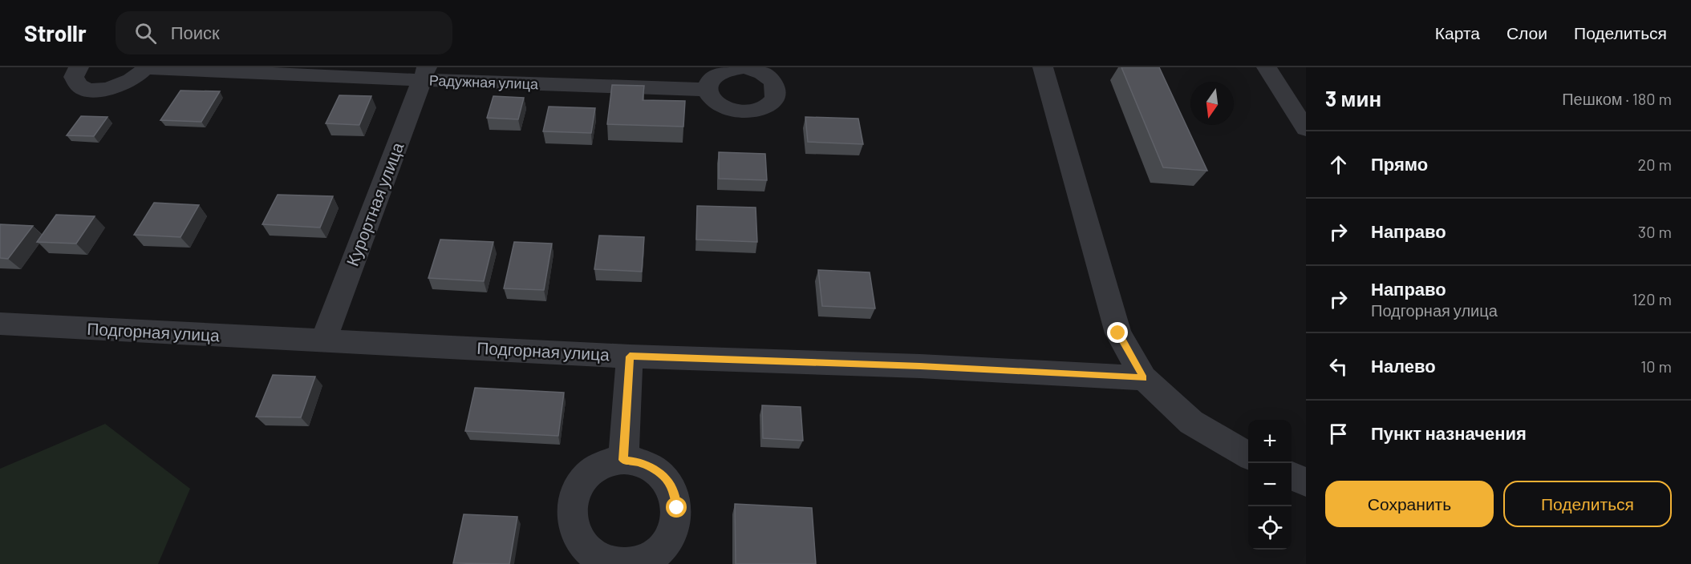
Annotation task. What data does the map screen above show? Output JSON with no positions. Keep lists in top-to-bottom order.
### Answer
{
  "streets": {
    "street": ["Радужная улица", "Курортная улица", "Подгорная улица"]
  },
  "crossings": [
    ["Радужная улица", "Курортная улица"],
    ["Курортная улица", "Подгорная улица"]
  ],
  "north": "bottom",
  "page": {
    "header": "Strollr",
    "search": "Поиск",
    "nav": ["Карта", "Слои", "Поделиться"],
    "heading": ["3 мин", "Пешком · 180 m"],
    "list": [
      ["Прямо", "20 m"],
      ["Направо", "30 m"],
      ["Направо", "Подгорная улица", "120 m"],
      ["Налево", "10 m"],
      "Пункт назначения"
    ],
    "map_buttons": ["+", "−"],
    "buttons": ["Сохранить", "Поделиться"]
  }
}
